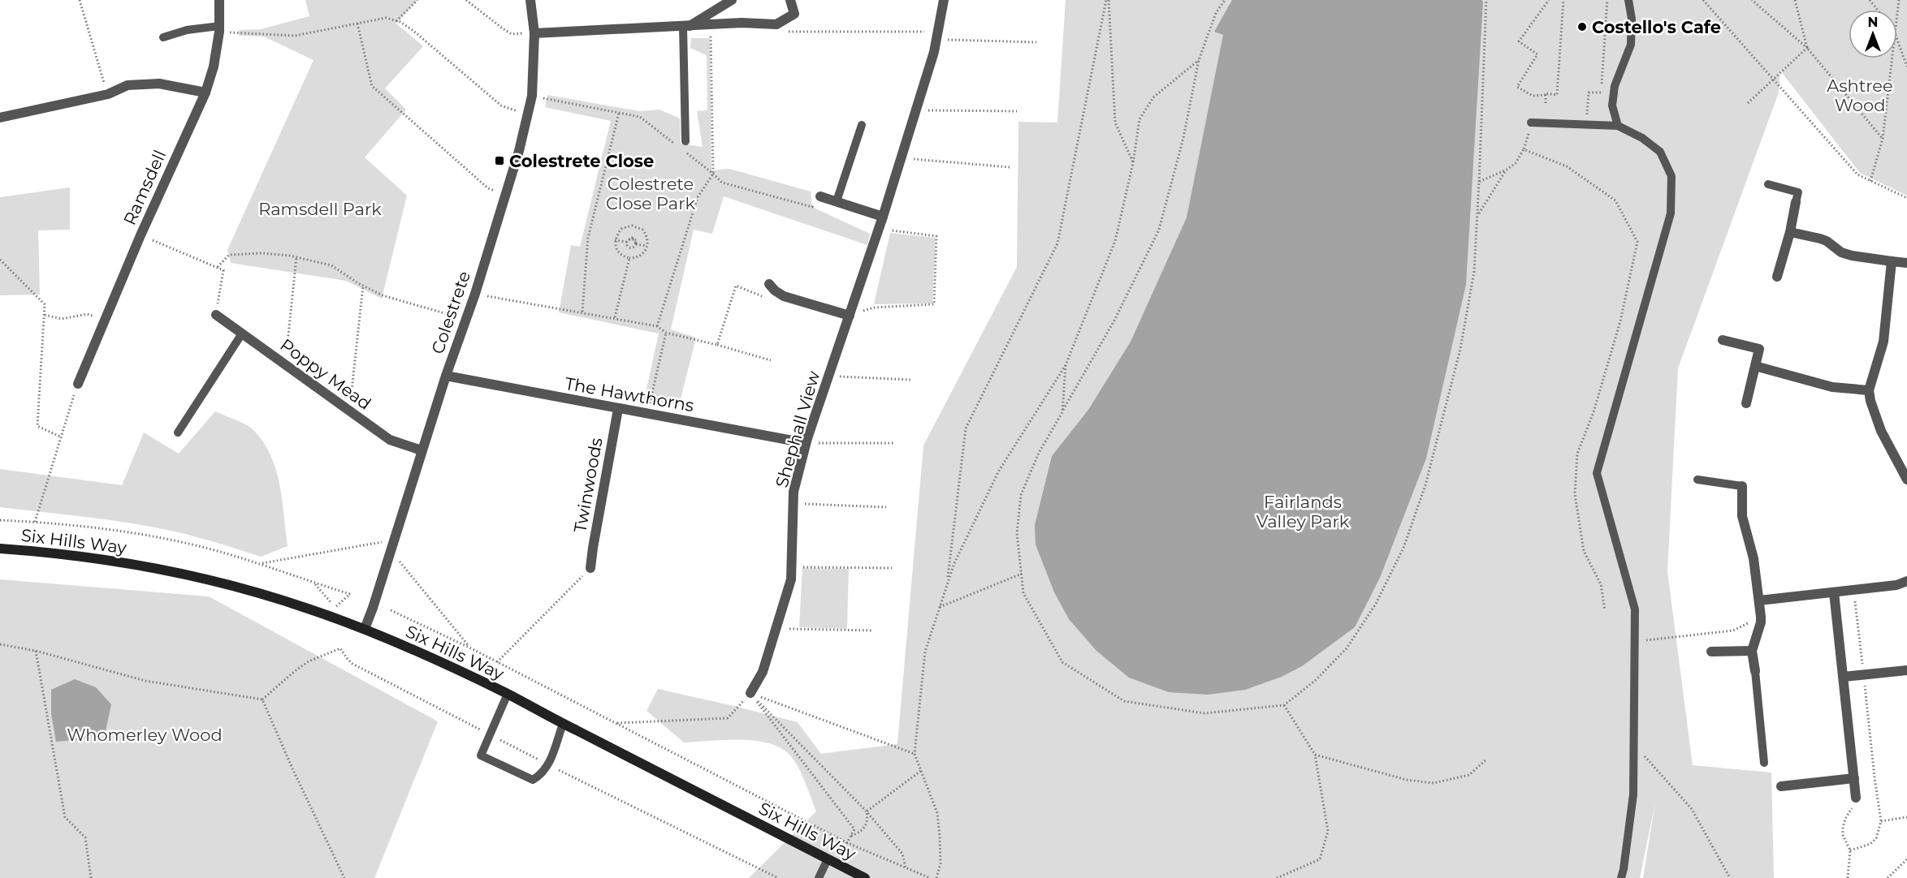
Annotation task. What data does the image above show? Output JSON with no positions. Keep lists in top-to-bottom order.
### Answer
{
  "streets": {
    "street": [
      "Ramsdell",
      "Colestrete",
      "Poppy Mead",
      "The Hawthorns",
      "Shephall View",
      "Twinwoods",
      "Six Hills Way"
    ]
  },
  "crossings": [
    ["Colestrete", "Poppy Mead"],
    ["Colestrete", "The Hawthorns"],
    ["Colestrete", "Six Hills Way"],
    ["The Hawthorns", "Shephall View"],
    ["The Hawthorns", "Twinwoods"]
  ],
  "parks": [
    "Ashtree Wood",
    "Colestrete Close Park",
    "Ramsdell Park",
    "Fairlands Valley Park",
    "Whomerley Wood"
  ],
  "places": {
    "other": ["Costello's Cafe"],
    "transit": ["Colestrete Close"]
  },
  "north": "top"
}
